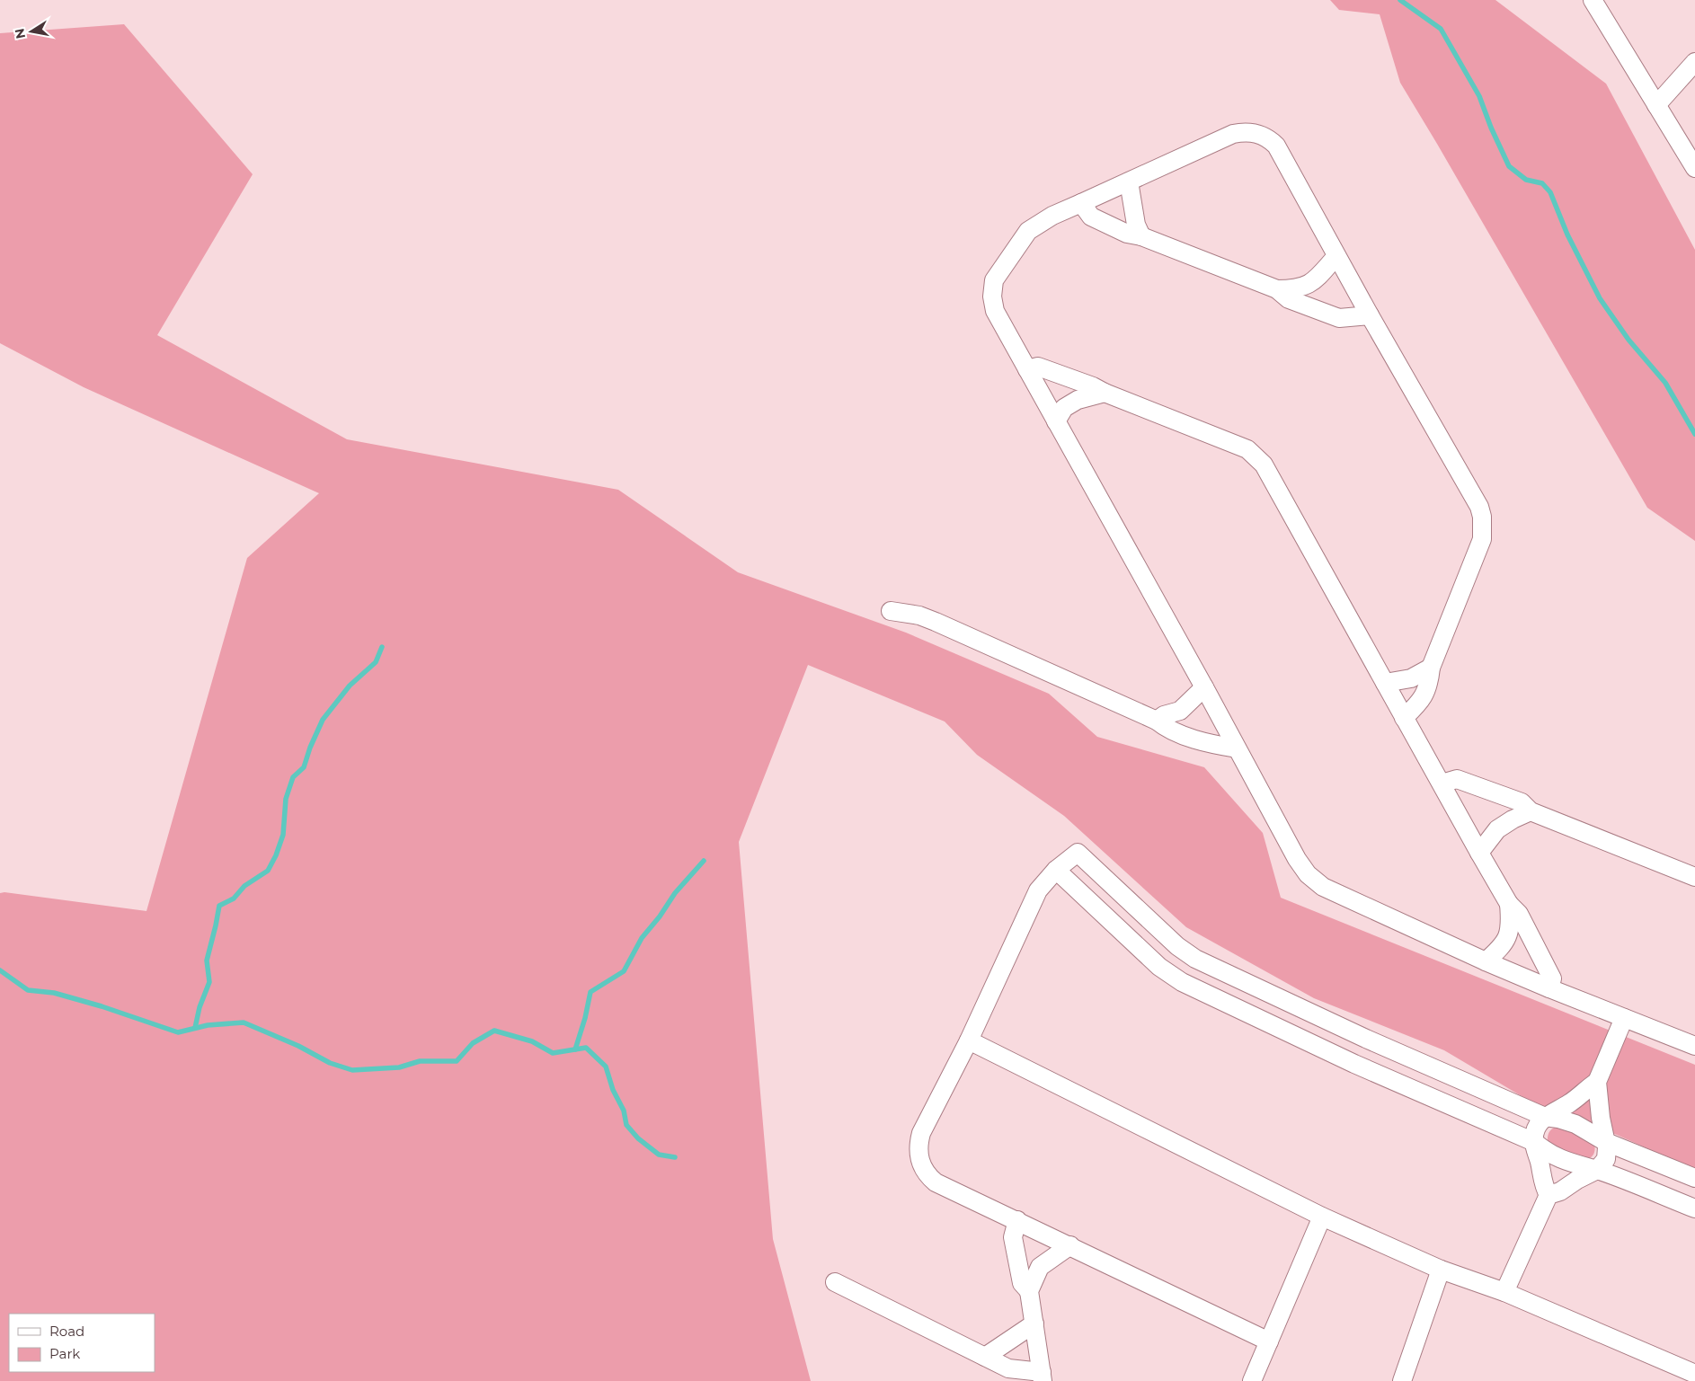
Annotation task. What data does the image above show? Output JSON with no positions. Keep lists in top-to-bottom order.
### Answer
{
  "legend": ["Road", "Park"],
  "north": "left"
}
